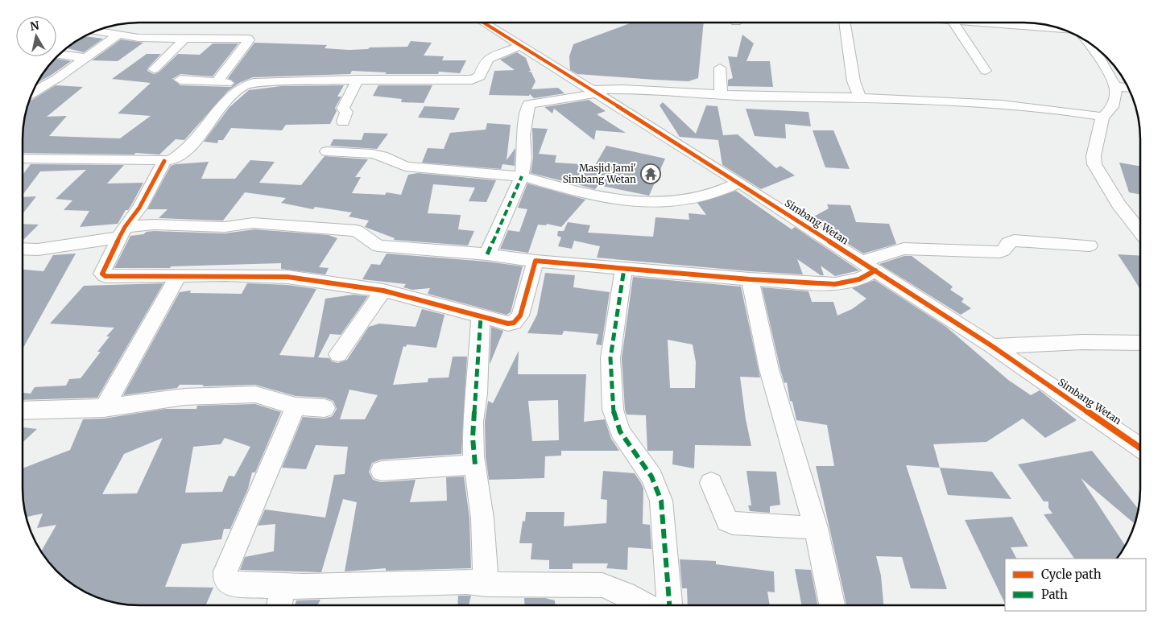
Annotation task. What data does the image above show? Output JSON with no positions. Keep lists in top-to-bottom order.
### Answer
{
  "streets": {
    "street": ["Simbang Wetan"]
  },
  "places": {
    "temple": ["Masjid Jami' Simbang Wetan"]
  },
  "legend": ["Cycle path", "Path"],
  "north": "top"
}
